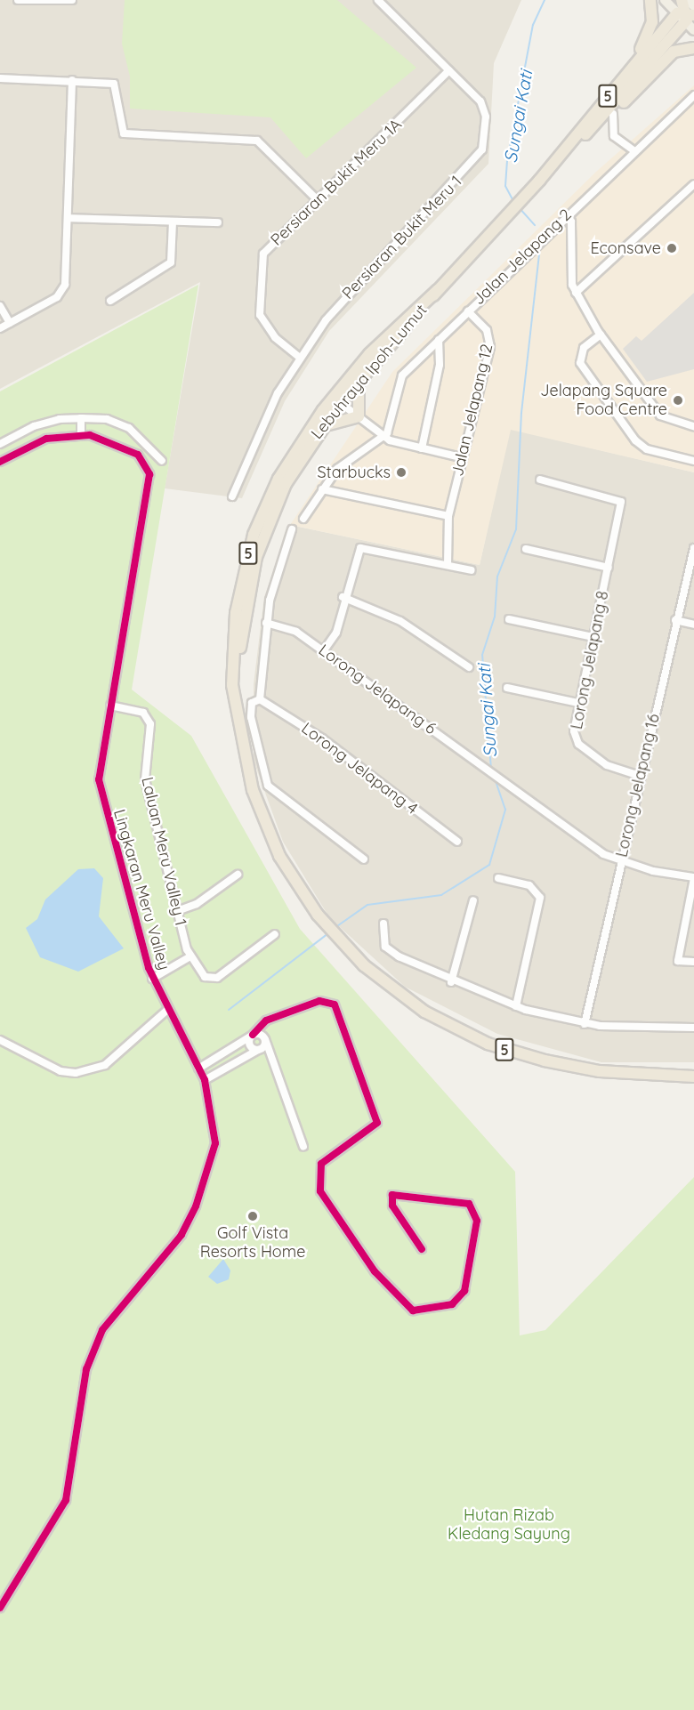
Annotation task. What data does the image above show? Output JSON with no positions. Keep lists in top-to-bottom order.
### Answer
{
  "streets": {
    "highway": ["5", "Lebuhraya Ipoh-Lumut"],
    "street": [
      "Persiaran Bukit Meru 1A",
      "Persiaran Bukit Meru 1",
      "Jalan Jelapang 2",
      "Jalan Jelapang 12",
      "Lorong Jelapang 8",
      "Lorong Jelapang 6",
      "Lorong Jelapang 4",
      "Lorong Jelapang 16",
      "Laluan Meru Valley 1",
      "Lingkaran Meru Valley"
    ]
  },
  "crossings": [
    ["Persiaran Bukit Meru 1A", "Persiaran Bukit Meru 1"],
    ["Jalan Jelapang 2", "Jalan Jelapang 12"],
    ["Lorong Jelapang 8", "Lorong Jelapang 16"],
    ["Lorong Jelapang 6", "Lorong Jelapang 16"],
    ["Laluan Meru Valley 1", "Lingkaran Meru Valley"]
  ],
  "water": ["Sungai Kati"],
  "parks": ["Hutan Rizab Kledang Sayung"],
  "places": [
    "Econsave",
    "Jelapang Square Food Centre",
    "Starbucks",
    "Golf Vista Resorts Home"
  ]
}
